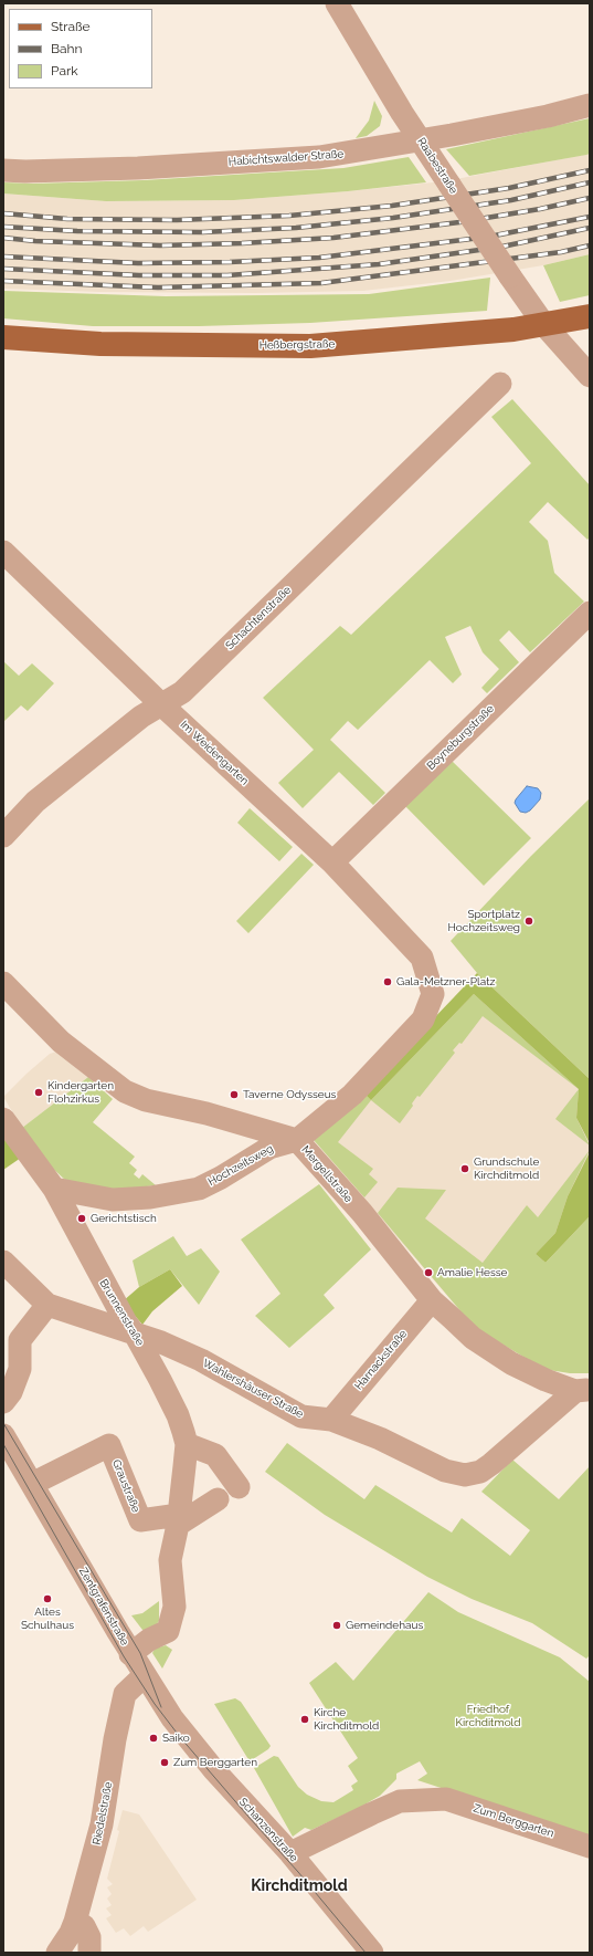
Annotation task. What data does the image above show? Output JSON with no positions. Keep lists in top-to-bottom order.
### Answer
{
  "streets": {
    "main road": ["Heßbergstraße"],
    "street": [
      "Habichtswalder Straße",
      "Raabestraße",
      "Schachtenstraße",
      "Boyneburgstraße",
      "Im Weidengarten",
      "Hochzeitsweg",
      "Mergellstraße",
      "Brunnenstraße",
      "Harnackstraße",
      "Wahlershäuser Straße",
      "Graustraße",
      "Zentgrafenstraße",
      "Riedelstraße",
      "Zum Berggarten",
      "Schanzenstraße"
    ]
  },
  "crossings": [
    ["Habichtswalder Straße", "Raabestraße"],
    ["Raabestraße", "Heßbergstraße"],
    ["Schachtenstraße", "Im Weidengarten"],
    ["Boyneburgstraße", "Im Weidengarten"],
    ["Im Weidengarten", "Hochzeitsweg"],
    ["Hochzeitsweg", "Mergellstraße"],
    ["Hochzeitsweg", "Brunnenstraße"],
    ["Mergellstraße", "Harnackstraße"],
    ["Mergellstraße", "Wahlershäuser Straße"],
    ["Brunnenstraße", "Wahlershäuser Straße"],
    ["Brunnenstraße", "Graustraße"],
    ["Brunnenstraße", "Zentgrafenstraße"],
    ["Harnackstraße", "Wahlershäuser Straße"],
    ["Graustraße", "Zentgrafenstraße"],
    ["Zentgrafenstraße", "Riedelstraße"],
    ["Zentgrafenstraße", "Schanzenstraße"],
    ["Zum Berggarten", "Schanzenstraße"]
  ],
  "districts": ["Kirchditmold"],
  "parks": ["Friedhof Kirchditmold"],
  "places": [
    "Sportplatz Hochzeitsweg",
    "Gala-Metzner-Platz",
    "Kindergarten Flohzirkus",
    "Taverne Odysseus",
    "Grundschule Kirchditmold",
    "Gerichtstisch",
    "Amalie Hesse",
    "Altes Schulhaus",
    "Gemeindehaus",
    "Kirche Kirchditmold",
    "Saiko",
    "Zum Berggarten"
  ],
  "legend": ["Straße", "Bahn", "Park"]
}
